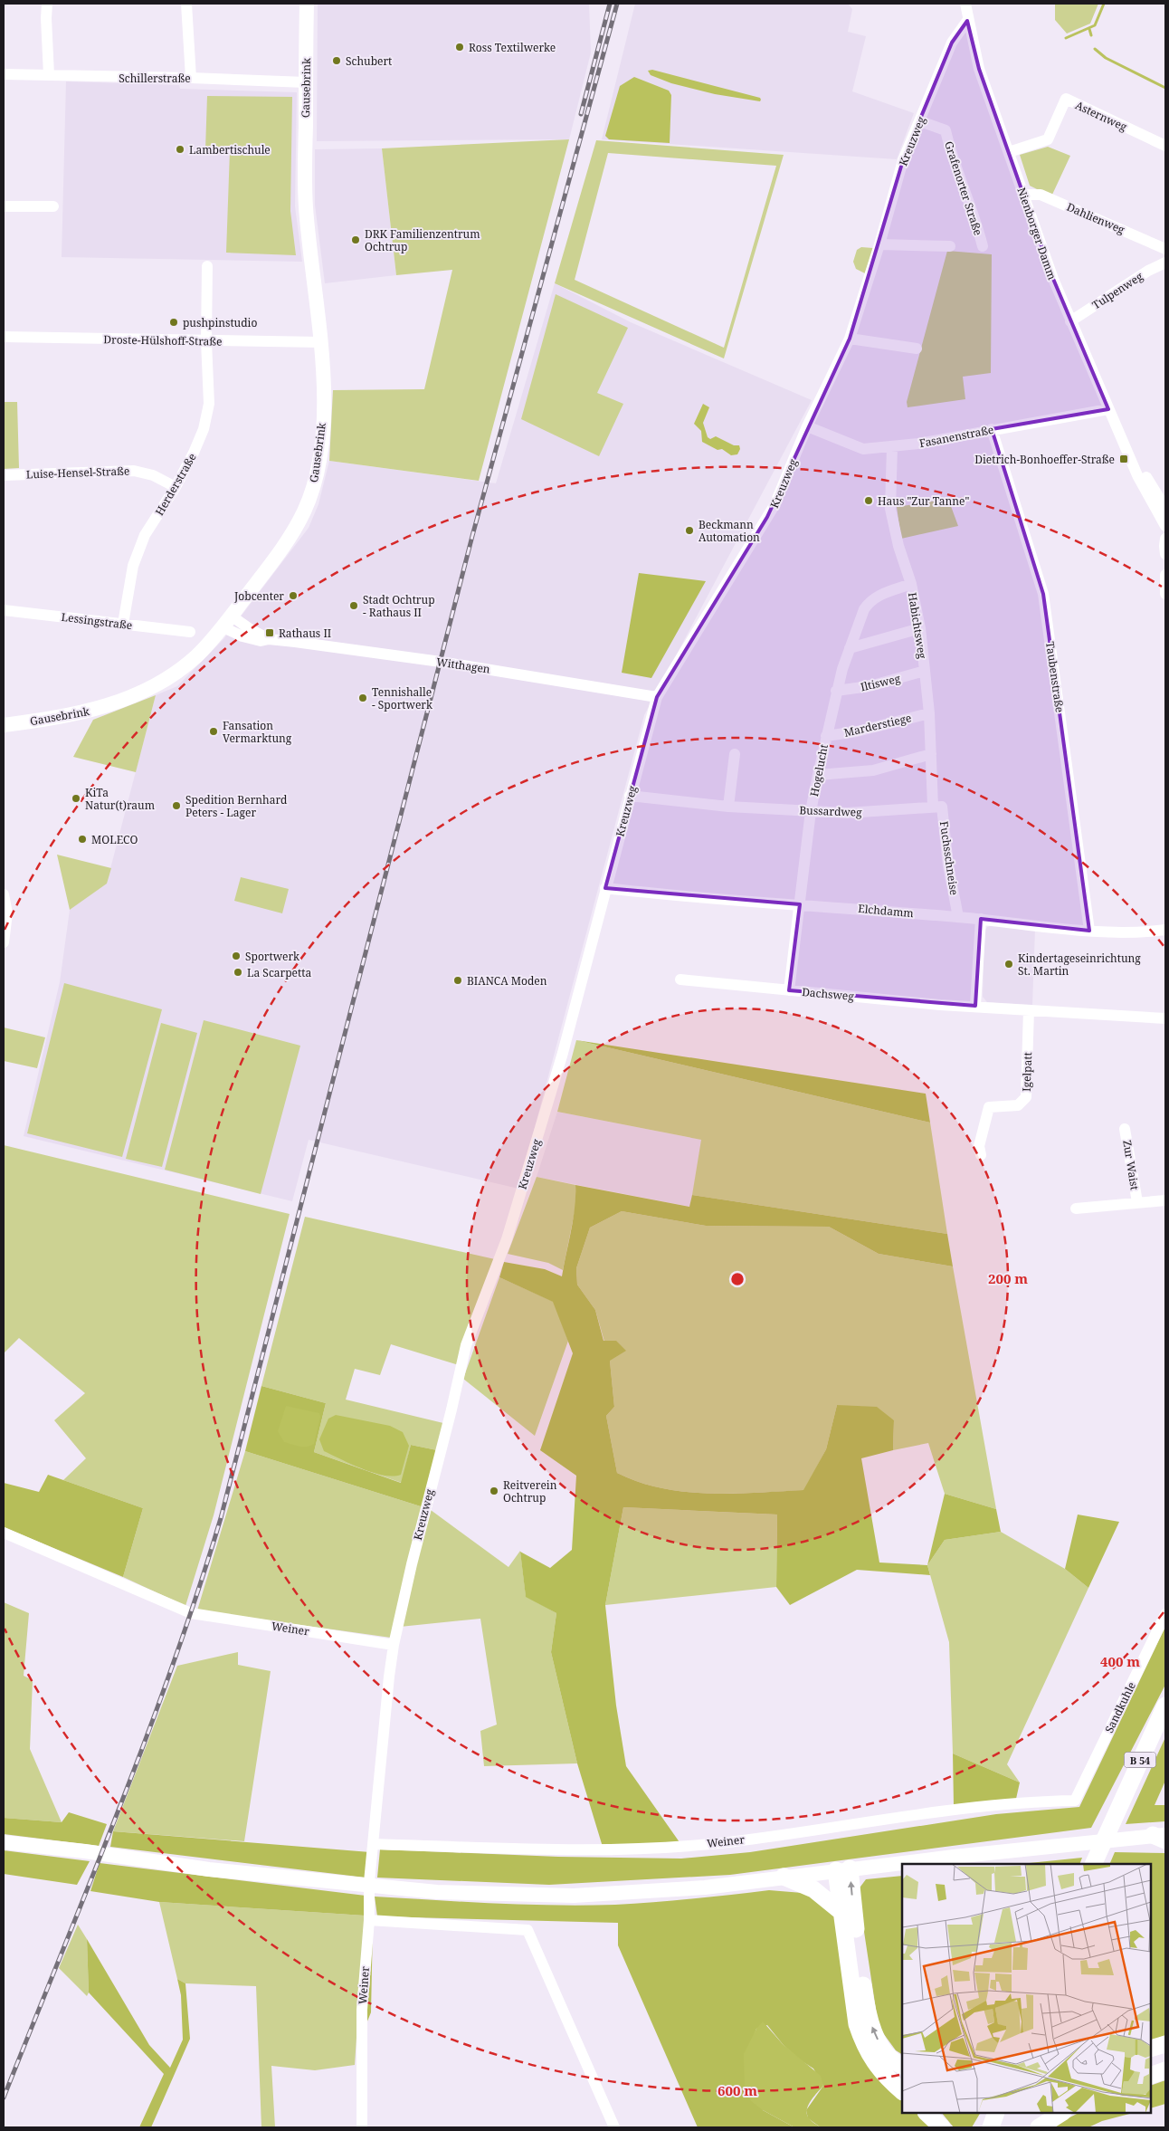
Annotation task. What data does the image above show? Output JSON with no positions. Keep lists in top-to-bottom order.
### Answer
{
  "streets": {
    "highway": ["B 54"],
    "main road": ["Gausebrink"],
    "street": [
      "Schillerstraße",
      "Asternweg",
      "Kreuzweg",
      "Grafenorter Straße",
      "Dahlienweg",
      "Nienborger Damm",
      "Tulpenweg",
      "Droste-Hülshoff-Straße",
      "Fasanenstraße",
      "Luise-Hensel-Straße",
      "Herderstraße",
      "Lessingstraße",
      "Habichtsweg",
      "Witthagen",
      "Taubenstraße",
      "Iltisweg",
      "Marderstiege",
      "Hogelucht",
      "Bussardweg",
      "Fuchsschneise",
      "Elchdamm",
      "Dachsweg",
      "Igelpatt",
      "Zur Waist",
      "Weiner",
      "Sandkuhle"
    ]
  },
  "crossings": [
    ["Schillerstraße", "Gausebrink"],
    ["Gausebrink", "Droste-Hülshoff-Straße"],
    ["Gausebrink", "Witthagen"],
    ["Asternweg", "Nienborger Damm"],
    ["Kreuzweg", "Grafenorter Straße"],
    ["Kreuzweg", "Nienborger Damm"],
    ["Kreuzweg", "Fasanenstraße"],
    ["Kreuzweg", "Witthagen"],
    ["Kreuzweg", "Bussardweg"],
    ["Kreuzweg", "Elchdamm"],
    ["Kreuzweg", "Weiner"],
    ["Dahlienweg", "Nienborger Damm"],
    ["Nienborger Damm", "Tulpenweg"],
    ["Nienborger Damm", "Fasanenstraße"],
    ["Droste-Hülshoff-Straße", "Herderstraße"],
    ["Fasanenstraße", "Habichtsweg"],
    ["Fasanenstraße", "Taubenstraße"],
    ["Luise-Hensel-Straße", "Herderstraße"],
    ["Herderstraße", "Lessingstraße"],
    ["Habichtsweg", "Iltisweg"],
    ["Habichtsweg", "Marderstiege"],
    ["Habichtsweg", "Hogelucht"],
    ["Habichtsweg", "Bussardweg"],
    ["Habichtsweg", "Fuchsschneise"],
    ["Taubenstraße", "Elchdamm"],
    ["Iltisweg", "Hogelucht"],
    ["Marderstiege", "Hogelucht"],
    ["Hogelucht", "Bussardweg"],
    ["Hogelucht", "Elchdamm"],
    ["Hogelucht", "Dachsweg"],
    ["Bussardweg", "Fuchsschneise"],
    ["Fuchsschneise", "Elchdamm"],
    ["Dachsweg", "Igelpatt"],
    ["Weiner", "Sandkuhle"]
  ],
  "places": {
    "other": [
      "Ross Textilwerke",
      "Schubert",
      "Lambertischule",
      "DRK Familienzentrum Ochtrup",
      "pushpinstudio",
      "Haus \"Zur Tanne\"",
      "Beckmann Automation",
      "Jobcenter",
      "Stadt Ochtrup - Rathaus II",
      "Tennishalle - Sportwerk",
      "Fansation Vermarktung",
      "KiTa Natur(t)raum",
      "Spedition Bernhard Peters - Lager",
      "MOLECO",
      "Sportwerk",
      "Kindertageseinrichtung St. Martin",
      "La Scarpetta",
      "BIANCA Moden",
      "Reitverein Ochtrup"
    ],
    "transit": ["Dietrich-Bonhoeffer-Straße", "Rathaus II"]
  },
  "rings": ["200 m", "400 m", "600 m"]
}
